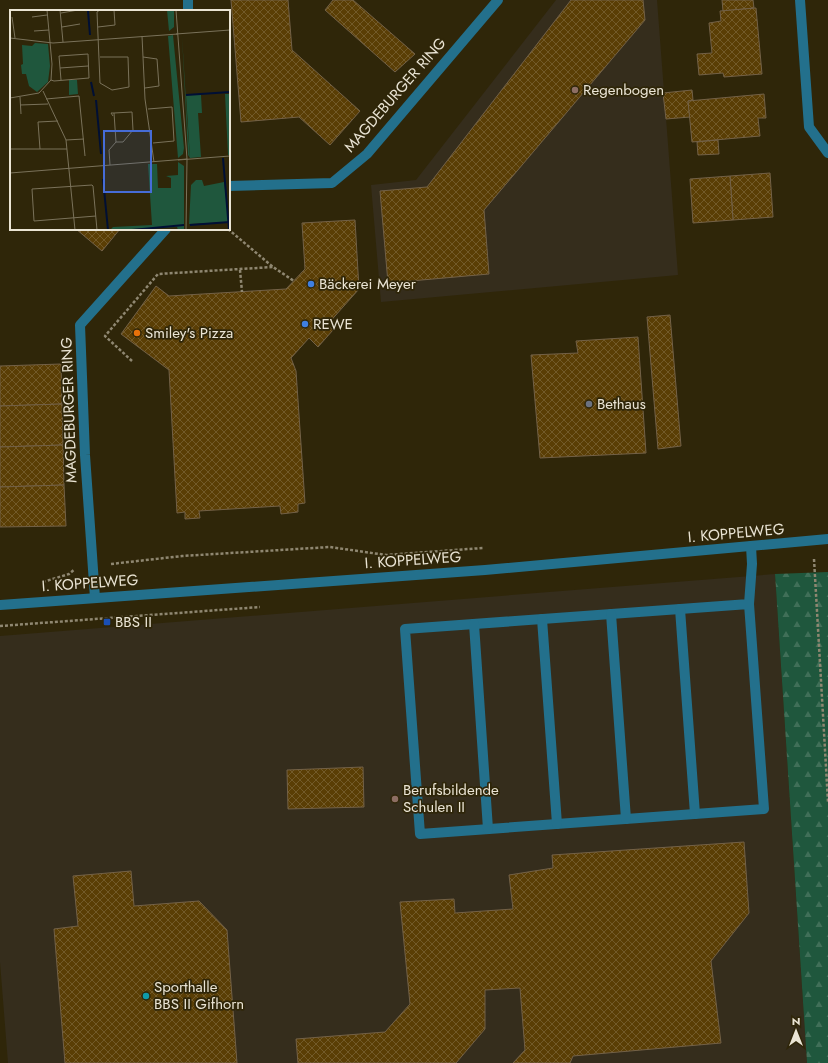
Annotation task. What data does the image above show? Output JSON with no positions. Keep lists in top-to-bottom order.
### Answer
{
  "streets": {
    "street": ["MAGDEBURGER RING", "I. KOPPELWEG"]
  },
  "crossings": [
    ["MAGDEBURGER RING", "I. KOPPELWEG"]
  ],
  "places": {
    "other": [
      "Regenbogen",
      "Bäckerei Meyer",
      "REWE",
      "Smiley's Pizza",
      "Bethaus",
      "Berufsbildende Schulen II",
      "Sporthalle BBS II Gifhorn"
    ],
    "transit": ["BBS II"]
  },
  "north": "top"
}
